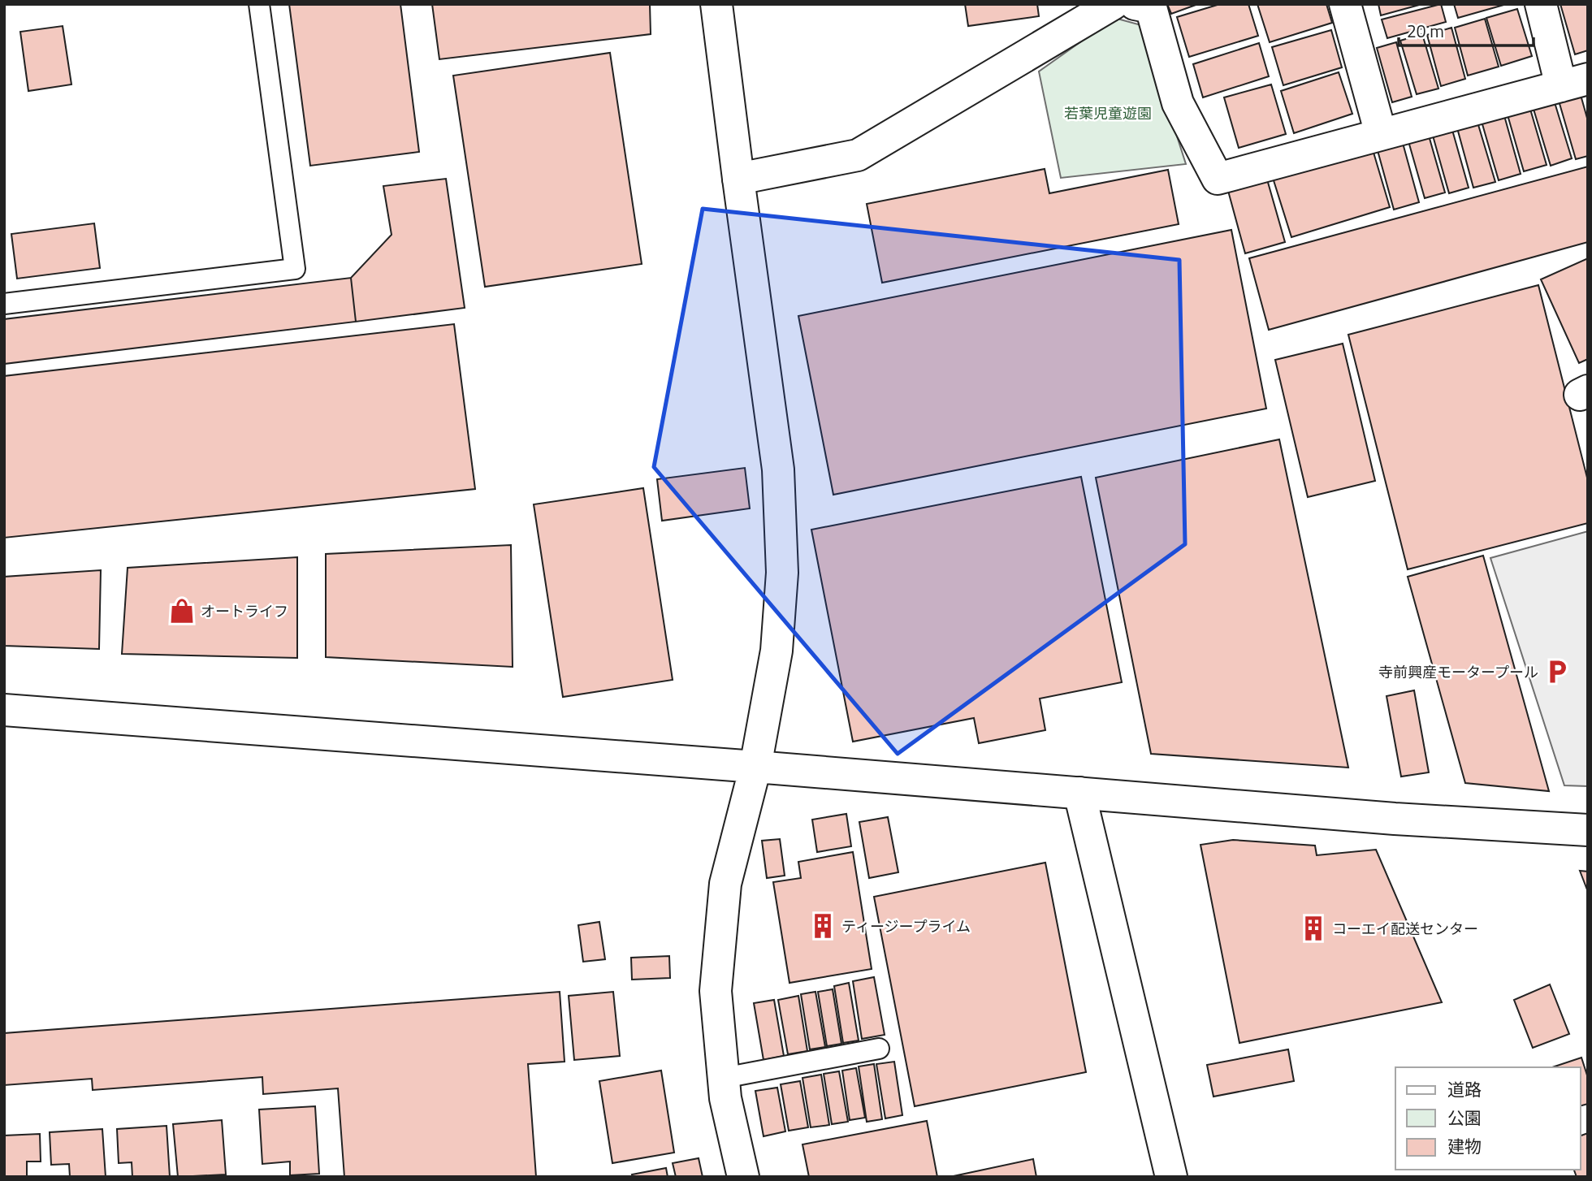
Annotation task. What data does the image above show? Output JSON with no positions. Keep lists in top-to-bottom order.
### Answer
{
  "parks": ["若葉児童遊園"],
  "places": {
    "shop": ["オートライフ"],
    "parking": ["寺前興産モータープール"],
    "building": ["ティージープライム", "コーエイ配送センター"]
  },
  "legend": ["道路", "公園", "建物"],
  "scale_bar": "20 m"
}
